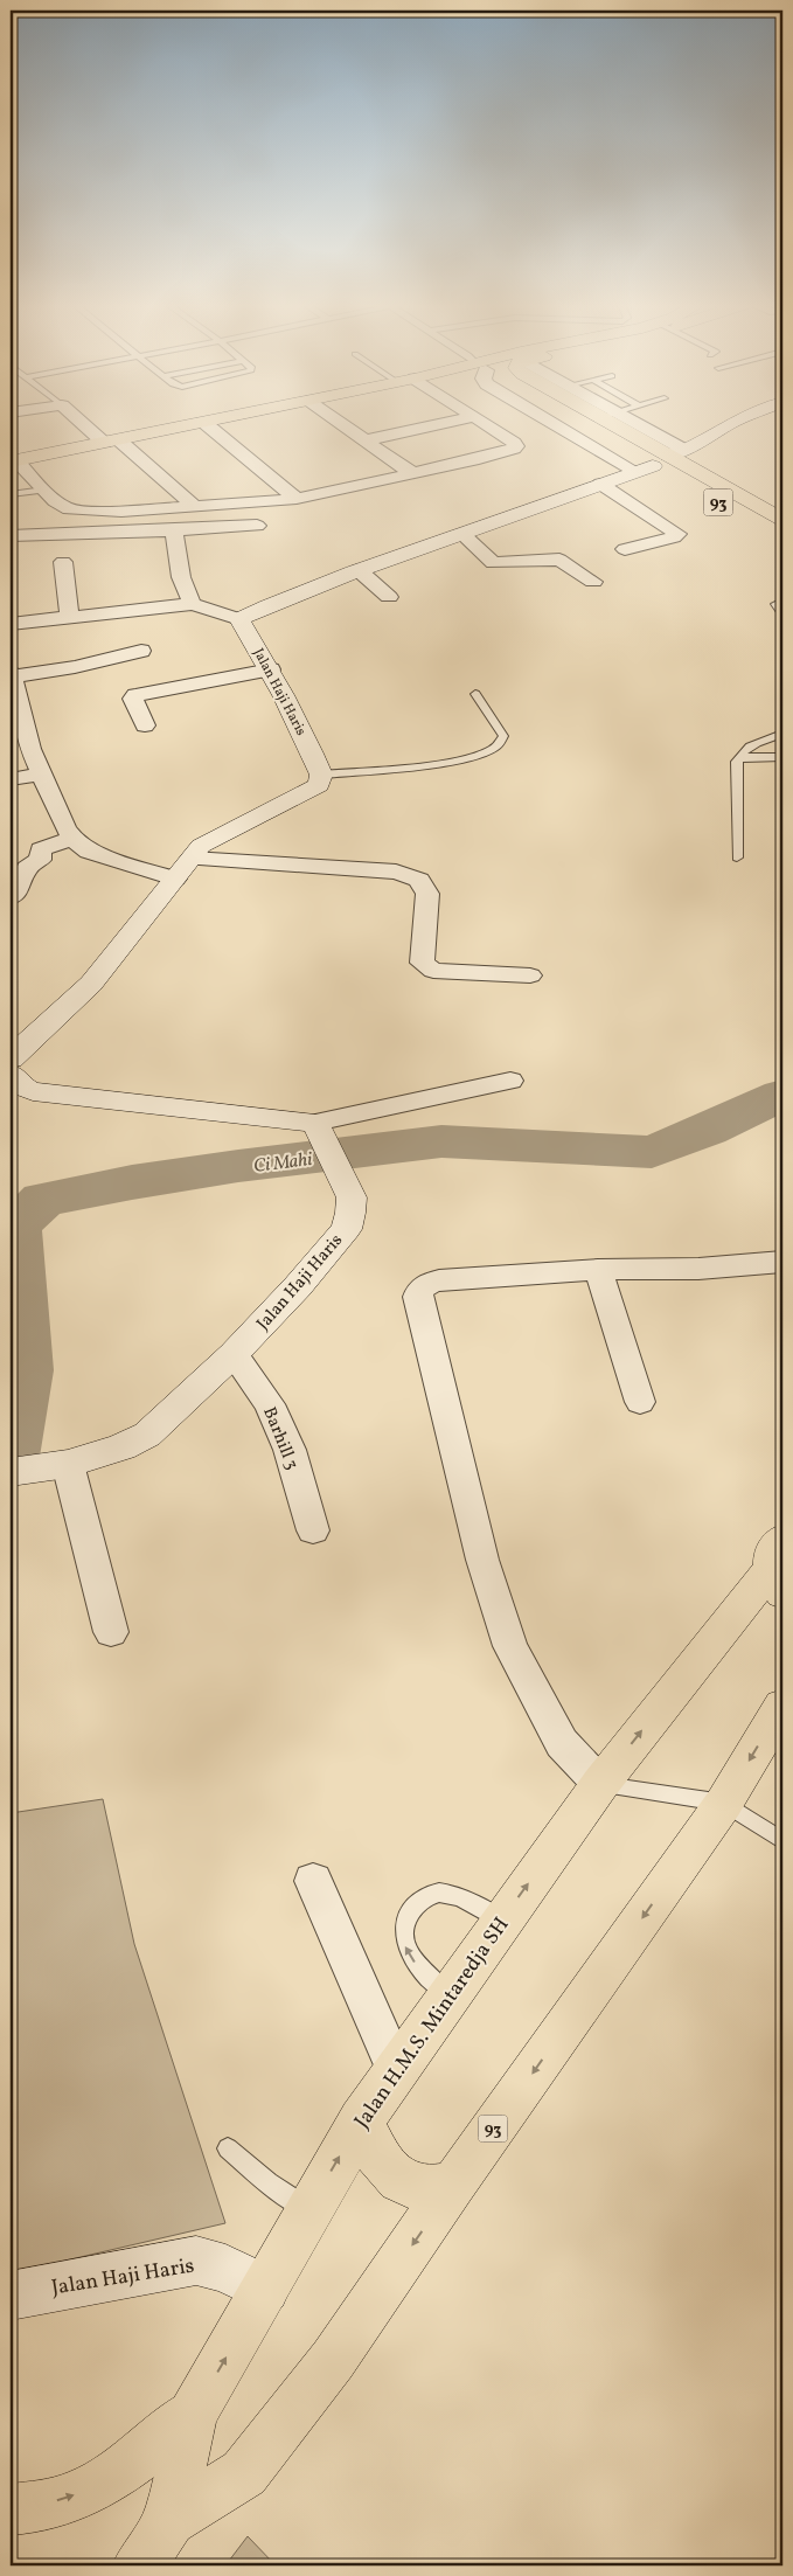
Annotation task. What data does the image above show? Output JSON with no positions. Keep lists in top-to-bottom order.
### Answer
{
  "streets": {
    "main road": ["93", "Jalan H.M.S. Mintaredja SH"],
    "street": ["Jalan Haji Haris", "Barhill 3"]
  },
  "crossings": [
    ["Jalan Haji Haris", "Barhill 3"],
    ["Jalan Haji Haris", "Jalan H.M.S. Mintaredja SH"]
  ],
  "water": ["Ci Mahi"]
}
